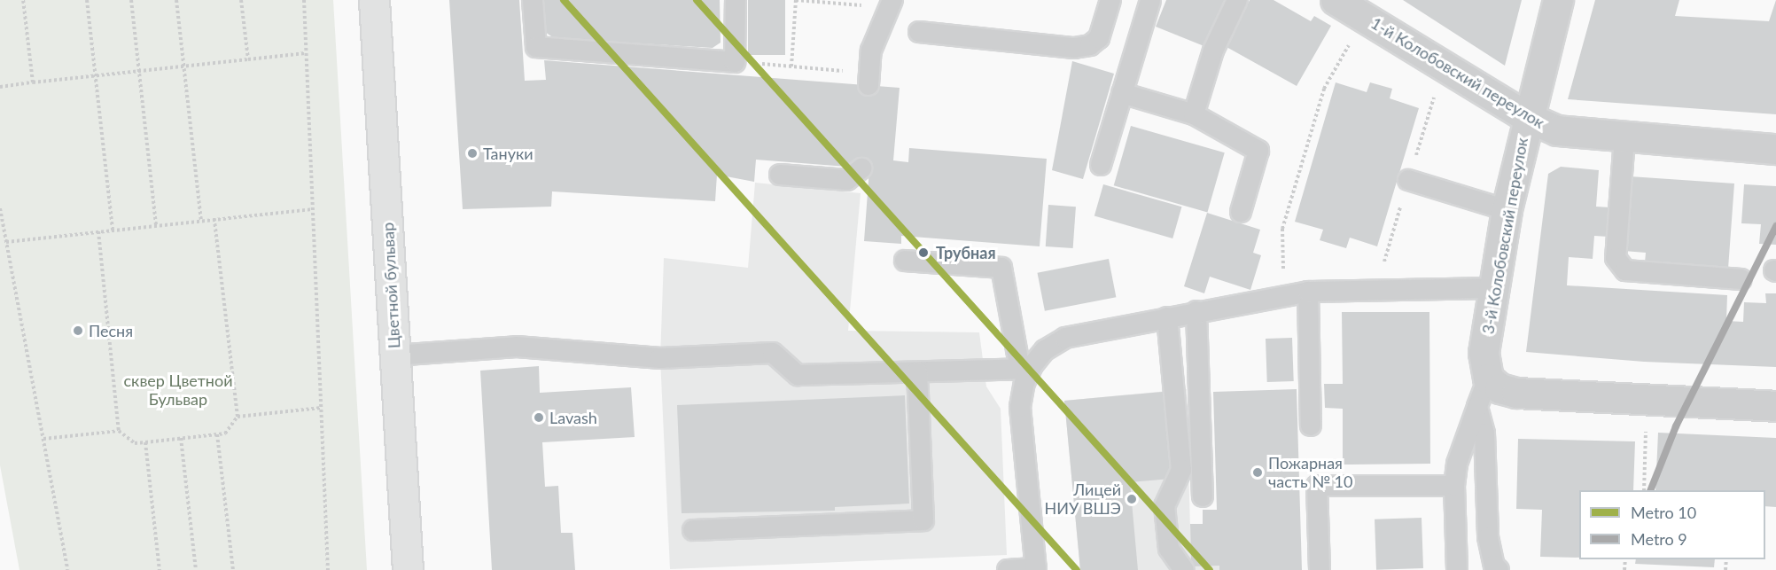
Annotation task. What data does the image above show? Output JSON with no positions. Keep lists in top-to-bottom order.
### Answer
{
  "streets": {
    "main road": ["Цветной бульвар"],
    "street": ["1-й Колобовский переулок", "3-й Колобовский переулок"]
  },
  "crossings": [
    ["1-й Колобовский переулок", "3-й Колобовский переулок"]
  ],
  "parks": ["сквер Цветной Бульвар"],
  "places": [
    "Тануки",
    "Трубная",
    "Песня",
    "Lavash",
    "Пожарная часть № 10",
    "Лицей НИУ ВШЭ"
  ],
  "lines": ["metro line 10", "metro line 9"],
  "legend": ["Metro 10", "Metro 9"]
}
